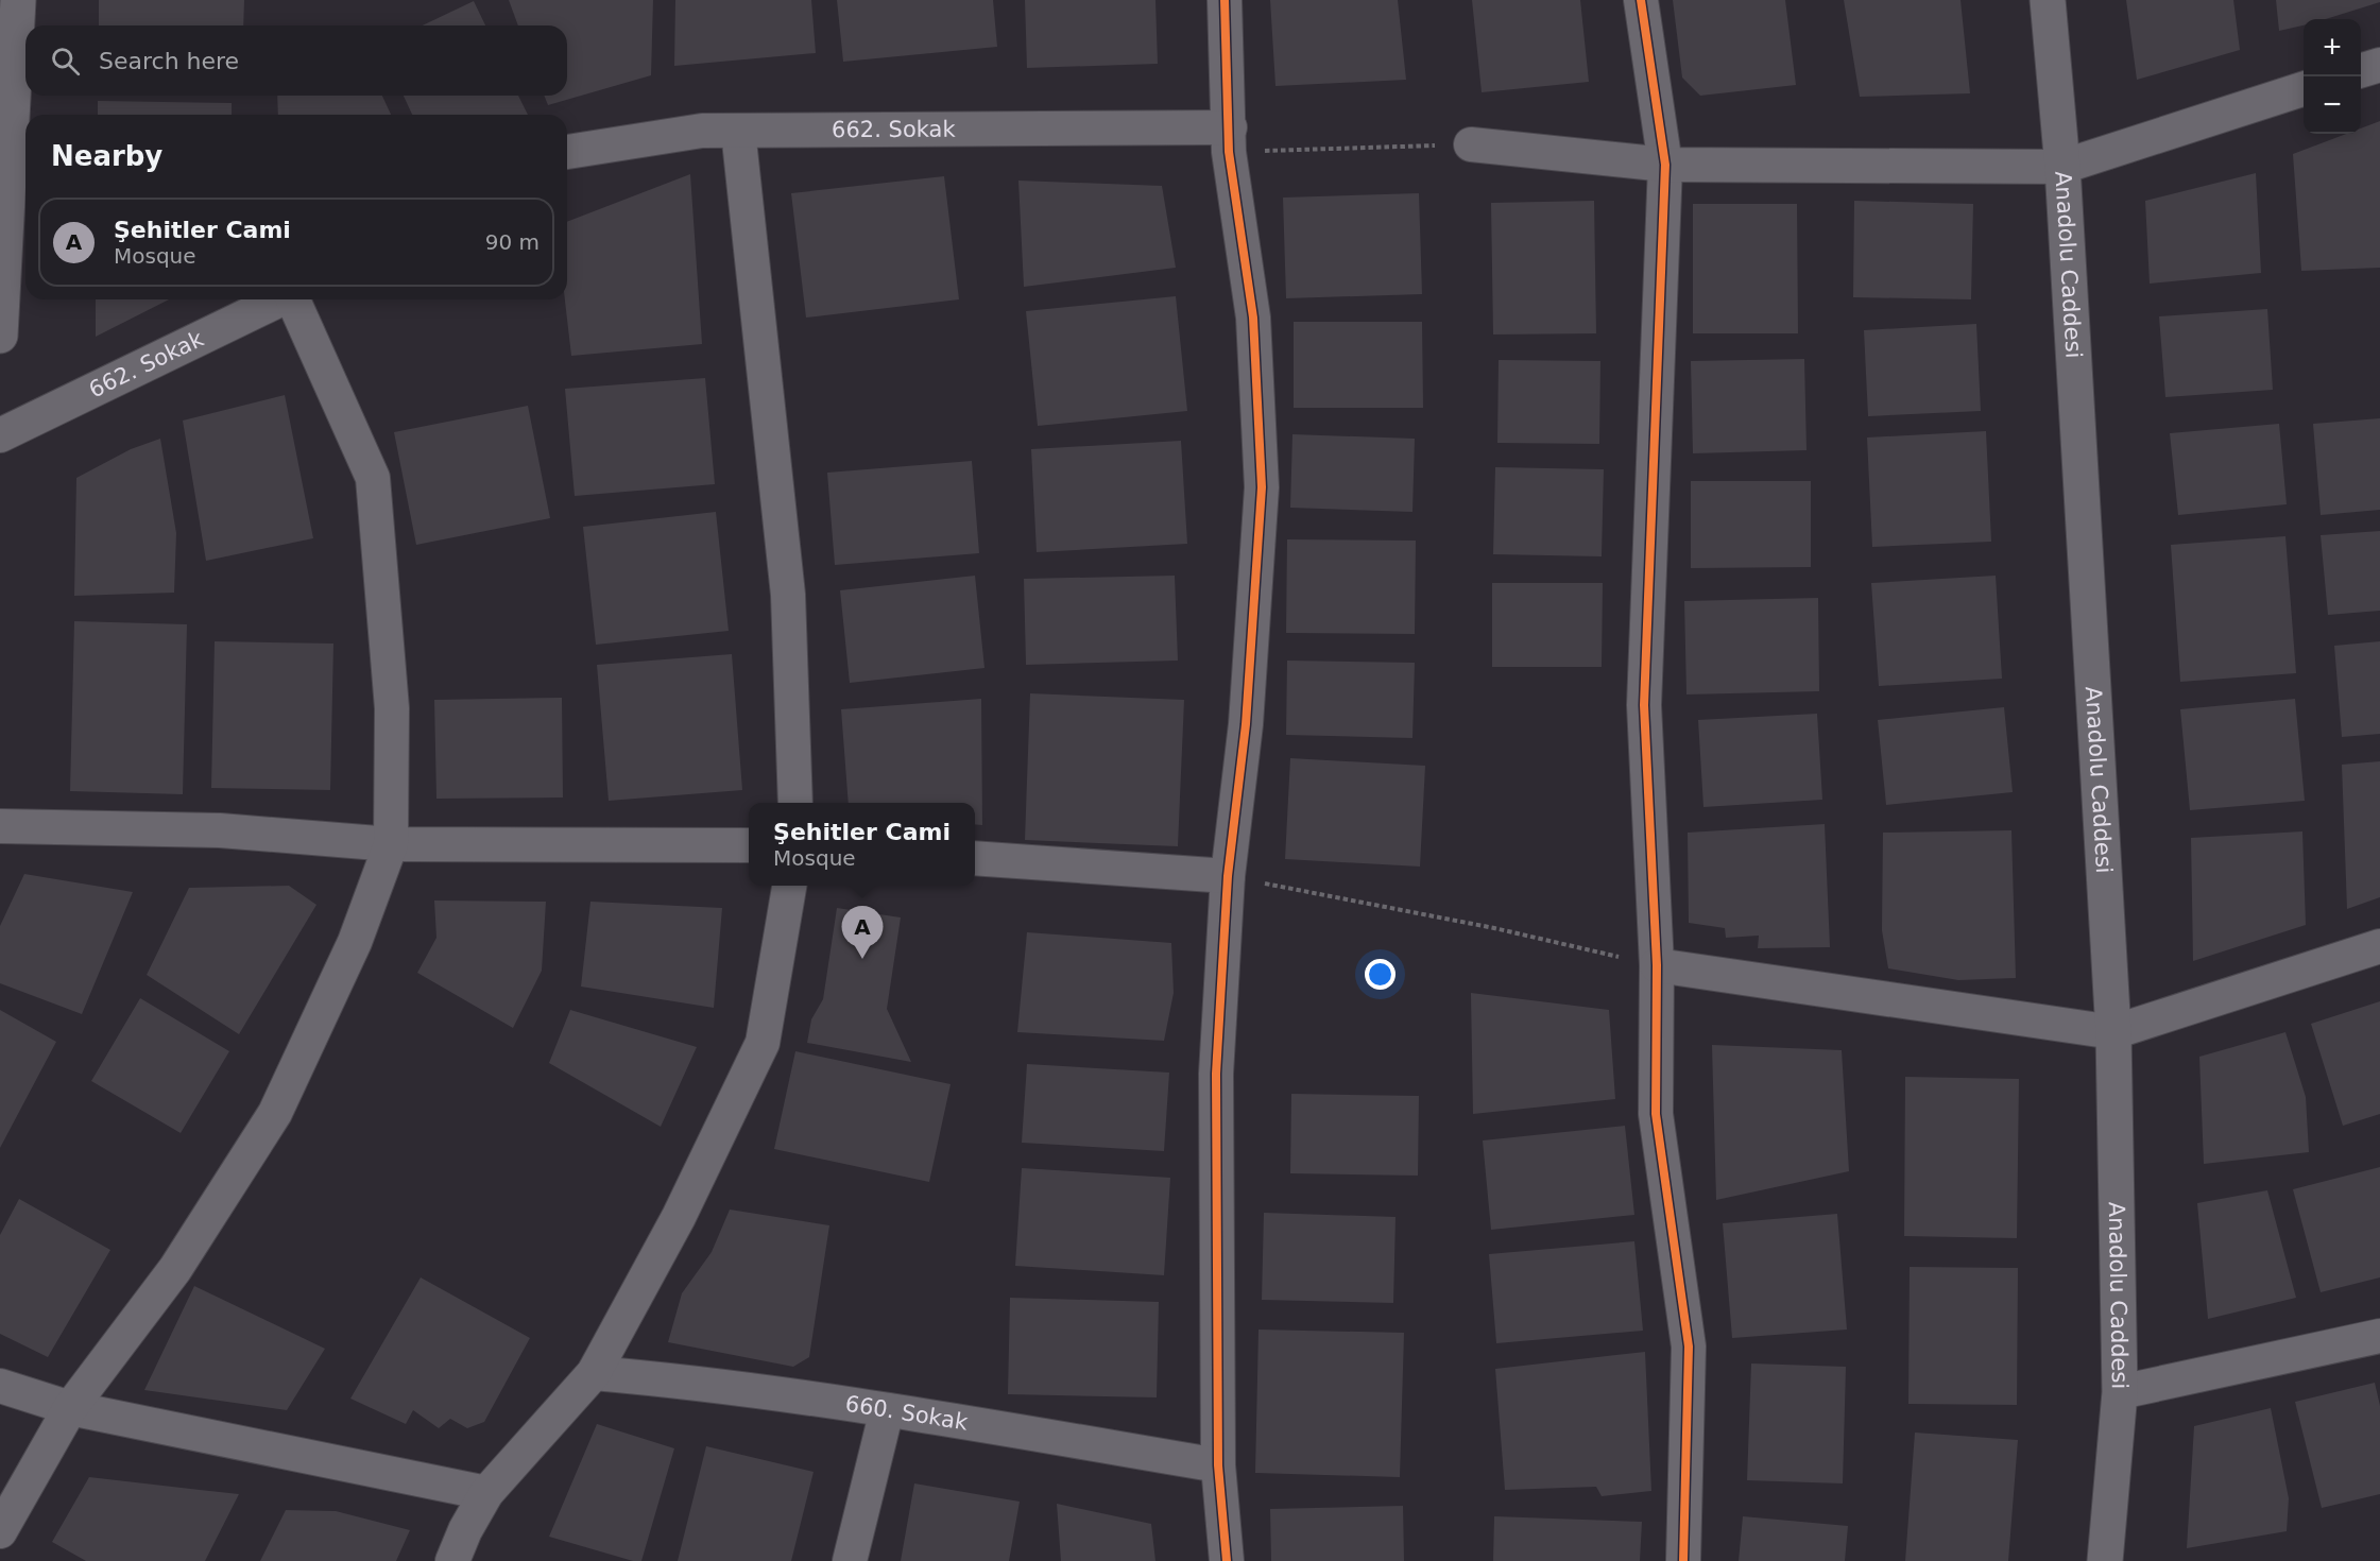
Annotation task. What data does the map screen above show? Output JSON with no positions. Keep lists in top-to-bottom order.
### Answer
{
  "streets": {
    "street": ["662. Sokak", "Anadolu Caddesi", "660. Sokak"]
  },
  "page": {
    "map_buttons": ["+", "−"],
    "search": "Search here",
    "heading": "Nearby",
    "list": [
      {
        "mark": "A",
        "name": "Şehitler Cami",
        "note": "Mosque",
        "value": "90 m"
      }
    ],
    "popup": ["Şehitler Cami", "Mosque"],
    "pins": "A"
  }
}
